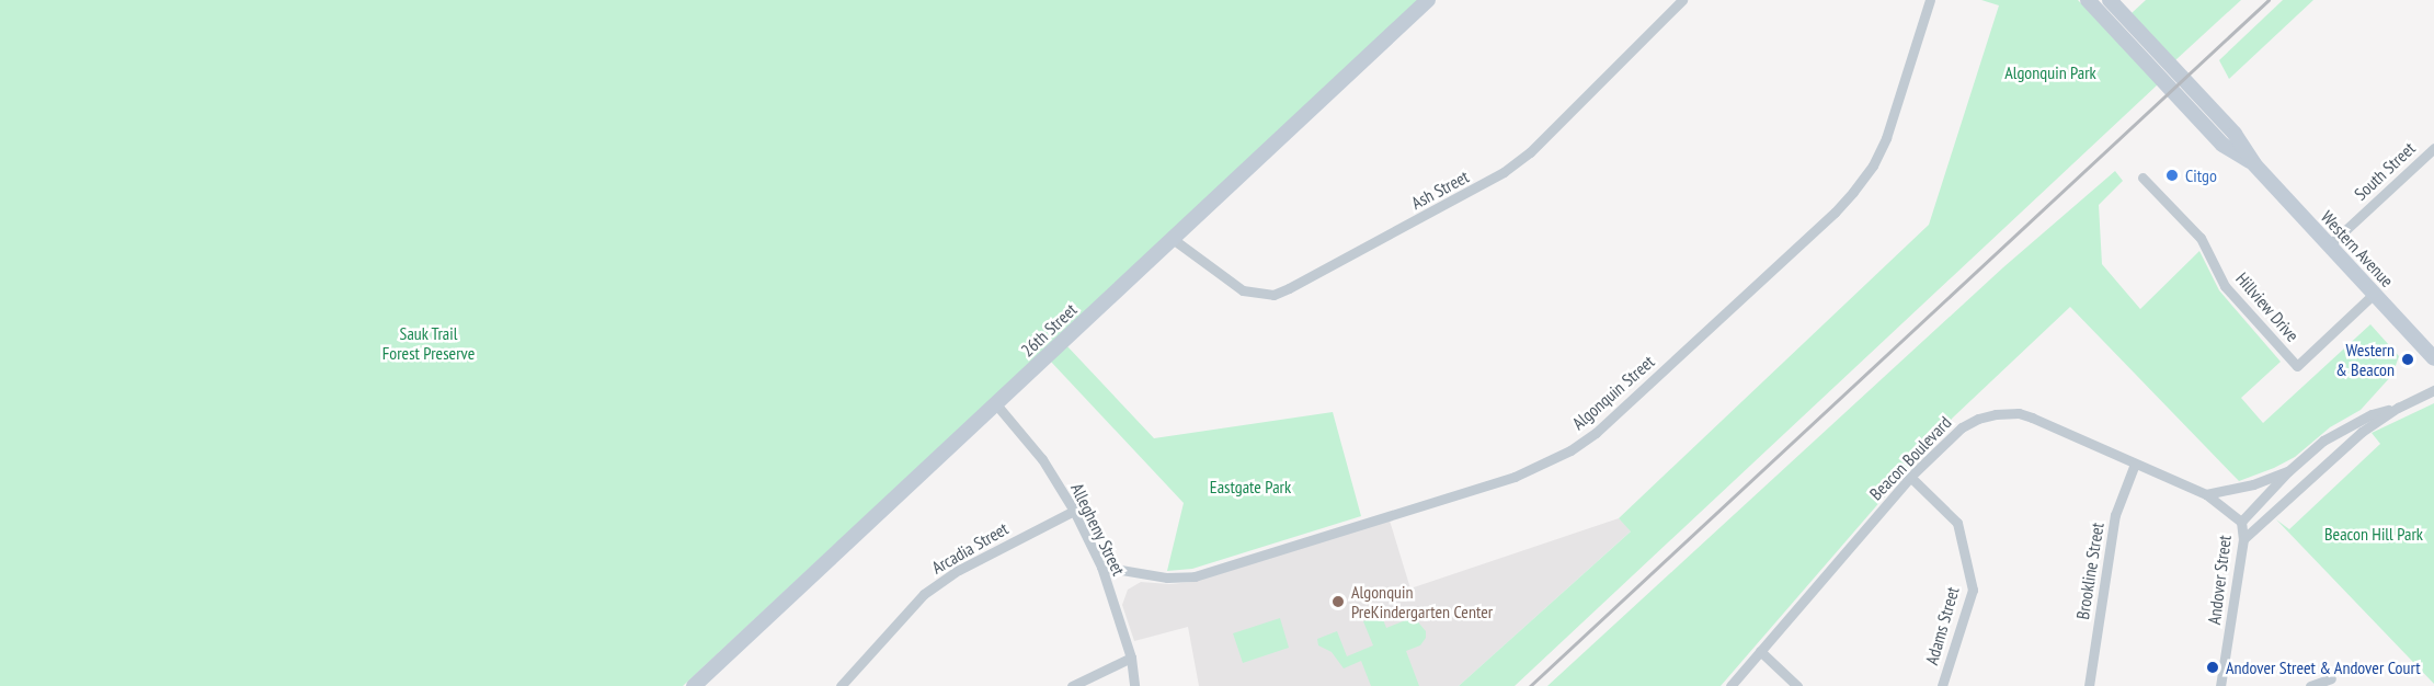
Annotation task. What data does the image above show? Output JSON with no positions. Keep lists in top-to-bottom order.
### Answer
{
  "streets": {
    "street": [
      "South Street",
      "Ash Street",
      "Western Avenue",
      "Hillview Drive",
      "26th Street",
      "Algonquin Street",
      "Beacon Boulevard",
      "Allegheny Street",
      "Arcadia Street",
      "Brookline Street",
      "Andover Street",
      "Adams Street"
    ]
  },
  "crossings": [
    ["South Street", "Western Avenue"],
    ["Ash Street", "26th Street"],
    ["Western Avenue", "Hillview Drive"],
    ["26th Street", "Allegheny Street"],
    ["Algonquin Street", "Allegheny Street"],
    ["Beacon Boulevard", "Brookline Street"],
    ["Beacon Boulevard", "Andover Street"],
    ["Beacon Boulevard", "Adams Street"],
    ["Allegheny Street", "Arcadia Street"]
  ],
  "parks": [
    "Algonquin Park",
    "Sauk Trail Forest Preserve",
    "Eastgate Park",
    "Beacon Hill Park"
  ],
  "places": [
    "Citgo",
    "Western & Beacon",
    "Algonquin PreKindergarten Center",
    "Andover Street & Andover Court"
  ]
}
